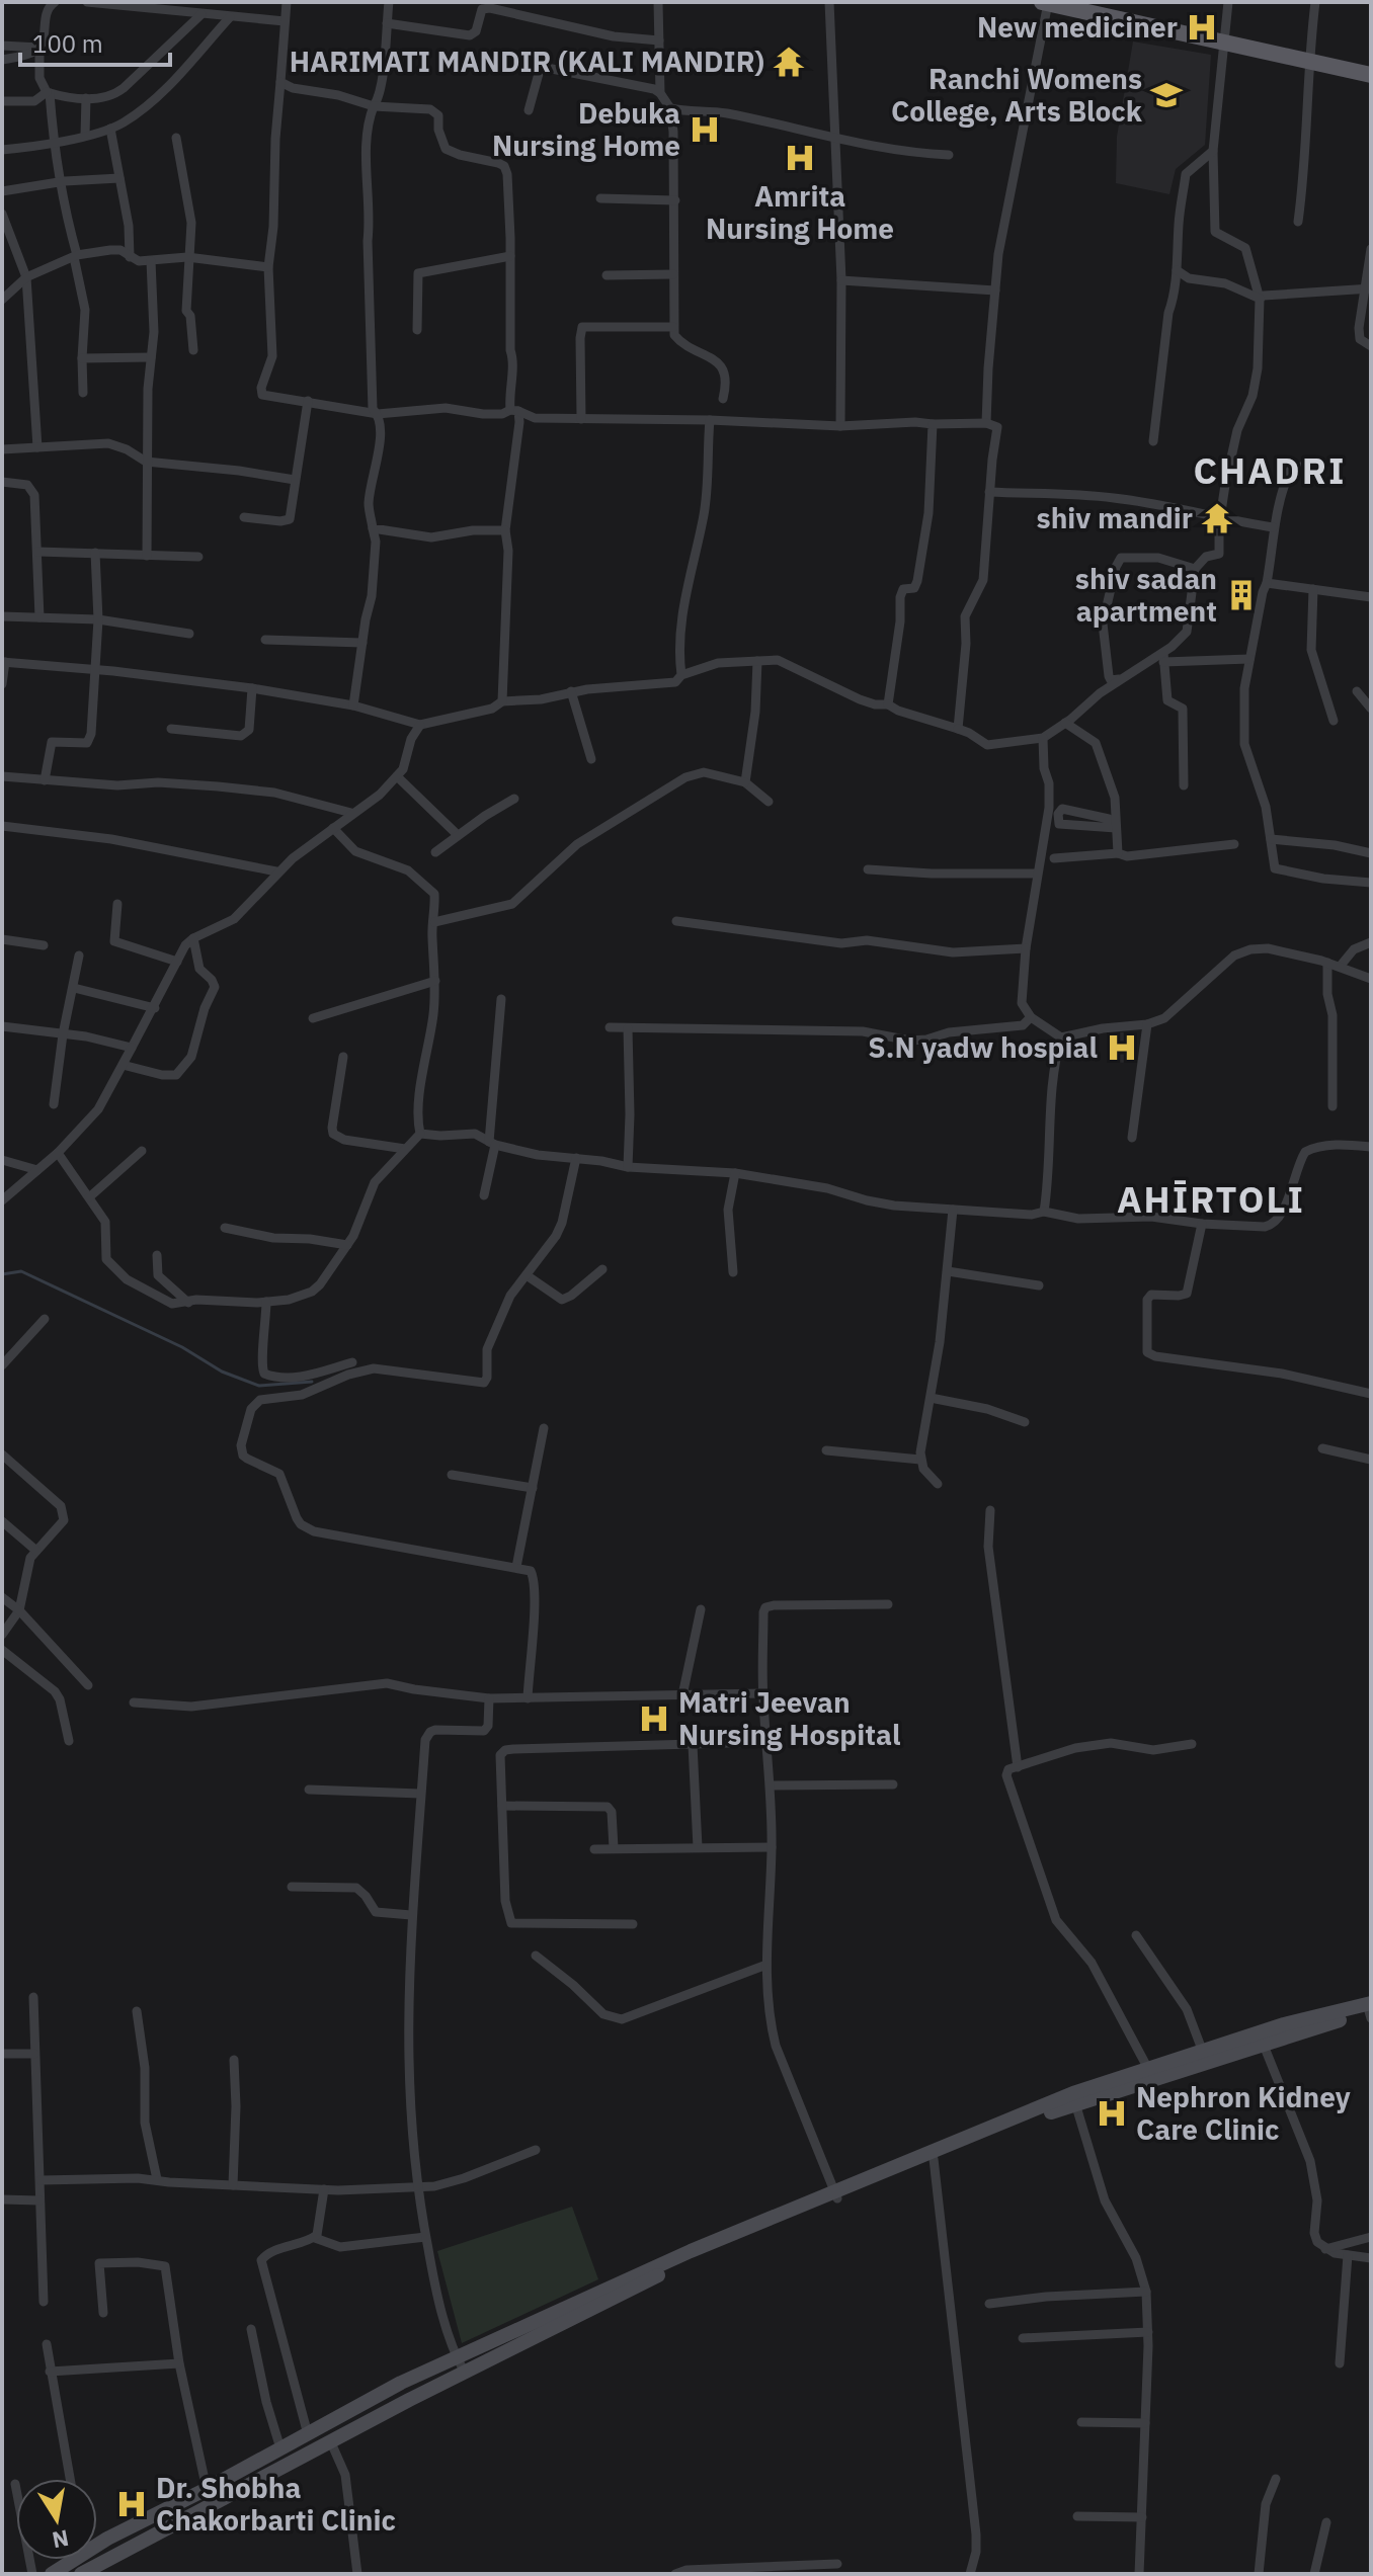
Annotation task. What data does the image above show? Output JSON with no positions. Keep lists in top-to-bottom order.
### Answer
{
  "districts": ["CHADRI", "AHĪRTOLI"],
  "places": {
    "hospital": [
      "New mediciner",
      "Debuka Nursing Home",
      "Amrita Nursing Home",
      "S.N yadw hospial",
      "Matri Jeevan Nursing Hospital",
      "Nephron Kidney Care Clinic",
      "Dr. Shobha Chakorbarti Clinic"
    ],
    "temple": ["HARIMATI MANDIR (KALI MANDIR)", "shiv mandir"],
    "school or university": ["Ranchi Womens College, Arts Block"],
    "building": ["shiv sadan apartment"]
  },
  "scale_bar": "100 m",
  "north": "bottom"
}
